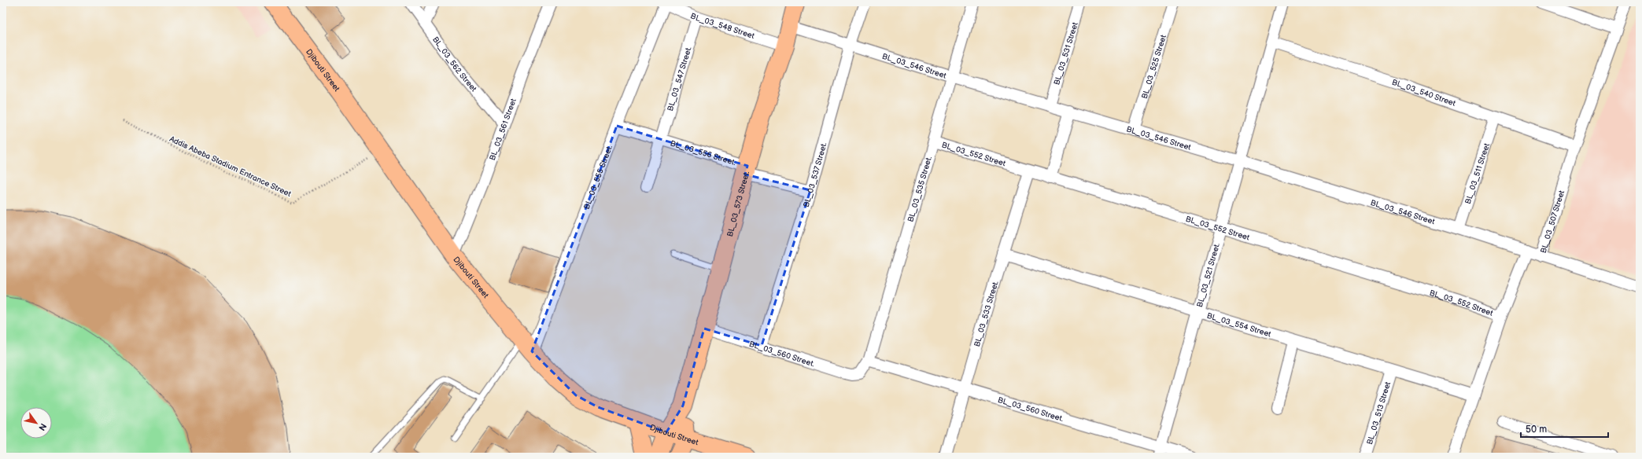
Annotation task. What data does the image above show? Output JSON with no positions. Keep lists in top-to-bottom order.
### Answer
{
  "streets": {
    "main road": ["Djibouti Street", "BL_03_573 Street."],
    "street": [
      "BL_03_548 Street",
      "BL_03_531 Street",
      "BL_03_562 Street",
      "BL_03_546 Street",
      "BL_03_525 Street",
      "BL_03_547 Street.",
      "BL_03_540 Street",
      "BL_03_561 Street",
      "BL_03_556 Street.",
      "BL_03_552 Street",
      "BL_03_511 Street",
      "BL_03_537 Street.",
      "BL_03_555 Street.",
      "BL_03_535 Street.",
      "BL_03_507 Street",
      "BL_03_521 Street.",
      "BL_03_533 Street.",
      "BL_03_554 Street",
      "BL_03_560 Street.",
      "BL_03_513 Street"
    ],
    "path": ["Addis Abeba Stadium Entrance Street"]
  },
  "crossings": [
    ["BL_03_548 Street", "BL_03_547 Street."],
    ["BL_03_548 Street", "BL_03_555 Street."],
    ["BL_03_548 Street", "BL_03_573 Street."],
    ["BL_03_531 Street", "BL_03_546 Street"],
    ["BL_03_562 Street", "BL_03_561 Street"],
    ["BL_03_546 Street", "BL_03_525 Street"],
    ["BL_03_546 Street", "BL_03_511 Street"],
    ["BL_03_546 Street", "BL_03_537 Street."],
    ["BL_03_546 Street", "BL_03_535 Street."],
    ["BL_03_546 Street", "BL_03_573 Street."],
    ["BL_03_546 Street", "BL_03_507 Street"],
    ["BL_03_546 Street", "BL_03_521 Street."],
    ["Djibouti Street", "BL_03_561 Street"],
    ["Djibouti Street", "Addis Abeba Stadium Entrance Street"],
    ["Djibouti Street", "BL_03_555 Street."],
    ["BL_03_547 Street.", "BL_03_556 Street."],
    ["BL_03_540 Street", "BL_03_511 Street"],
    ["BL_03_540 Street", "BL_03_507 Street"],
    ["BL_03_540 Street", "BL_03_521 Street."],
    ["BL_03_556 Street.", "BL_03_537 Street."],
    ["BL_03_556 Street.", "BL_03_555 Street."],
    ["BL_03_556 Street.", "BL_03_573 Street."],
    ["BL_03_552 Street", "BL_03_535 Street."],
    ["BL_03_552 Street", "BL_03_507 Street"],
    ["BL_03_552 Street", "BL_03_521 Street."],
    ["BL_03_552 Street", "BL_03_533 Street."],
    ["BL_03_537 Street.", "BL_03_560 Street."],
    ["BL_03_535 Street.", "BL_03_560 Street."],
    ["BL_03_573 Street.", "BL_03_560 Street."],
    ["BL_03_507 Street", "BL_03_554 Street"],
    ["BL_03_521 Street.", "BL_03_554 Street"],
    ["BL_03_521 Street.", "BL_03_560 Street."],
    ["BL_03_533 Street.", "BL_03_554 Street"],
    ["BL_03_533 Street.", "BL_03_560 Street."],
    ["BL_03_554 Street", "BL_03_513 Street"]
  ],
  "scale_bar": "50 m",
  "north": "bottom right"
}
